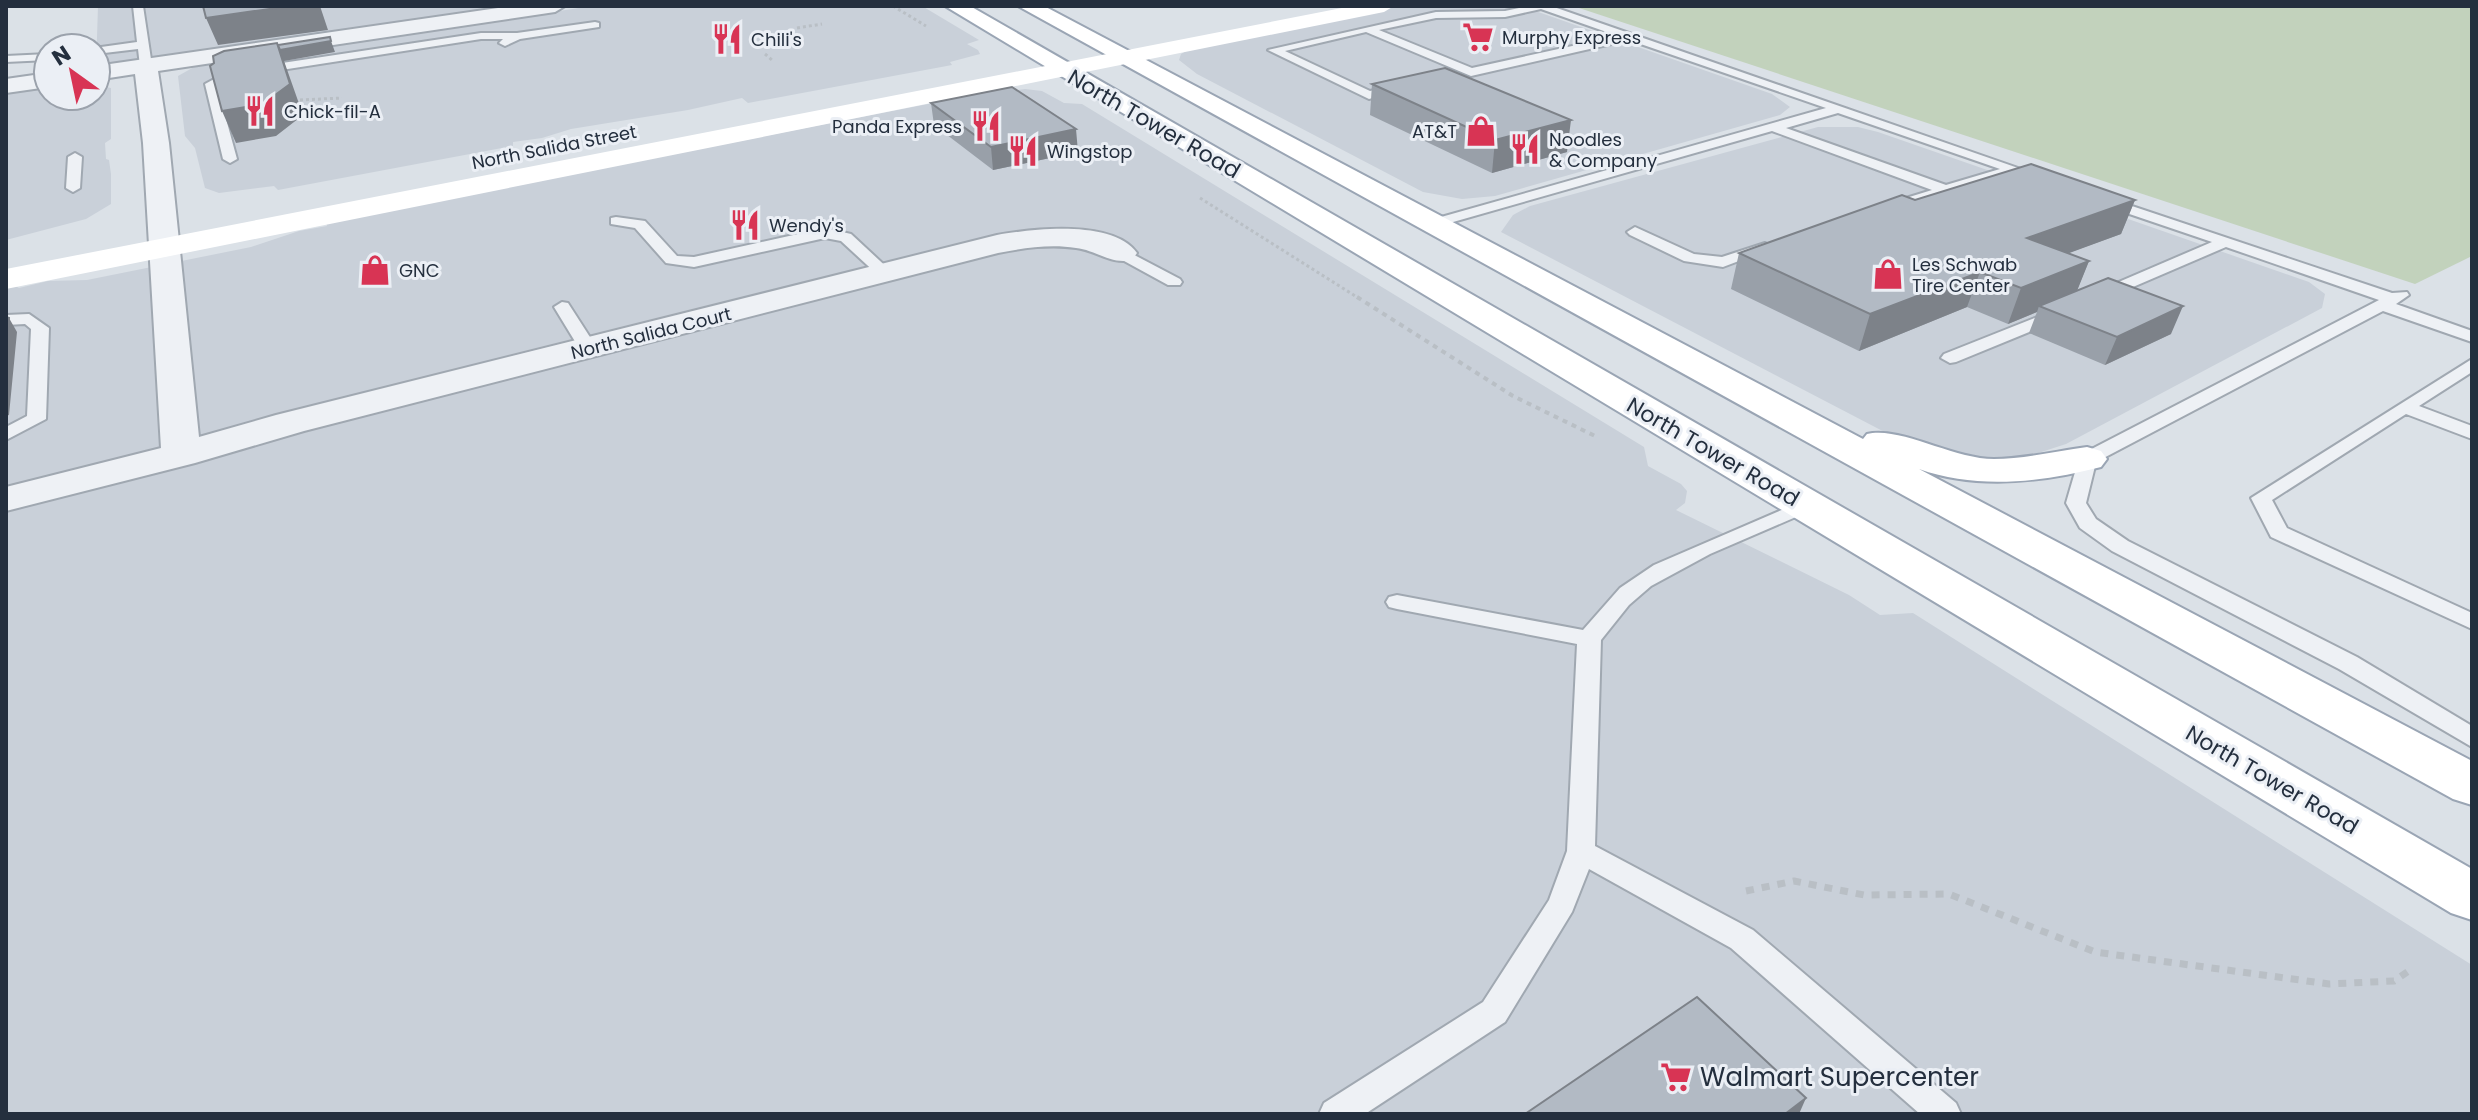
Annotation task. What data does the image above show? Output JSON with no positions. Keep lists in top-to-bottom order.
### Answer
{
  "streets": {
    "main road": ["North Tower Road", "North Salida Street"],
    "street": ["North Salida Court"]
  },
  "crossings": [
    ["North Tower Road", "North Salida Street"]
  ],
  "places": {
    "supermarket": ["Murphy Express", "Walmart Supercenter"],
    "restaurant": [
      "Chili's",
      "Chick-fil-A",
      "Panda Express",
      "Noodles & Company",
      "Wingstop",
      "Wendy's"
    ],
    "shop": ["AT&T", "GNC", "Les Schwab Tire Center"]
  },
  "north": "top left"
}
